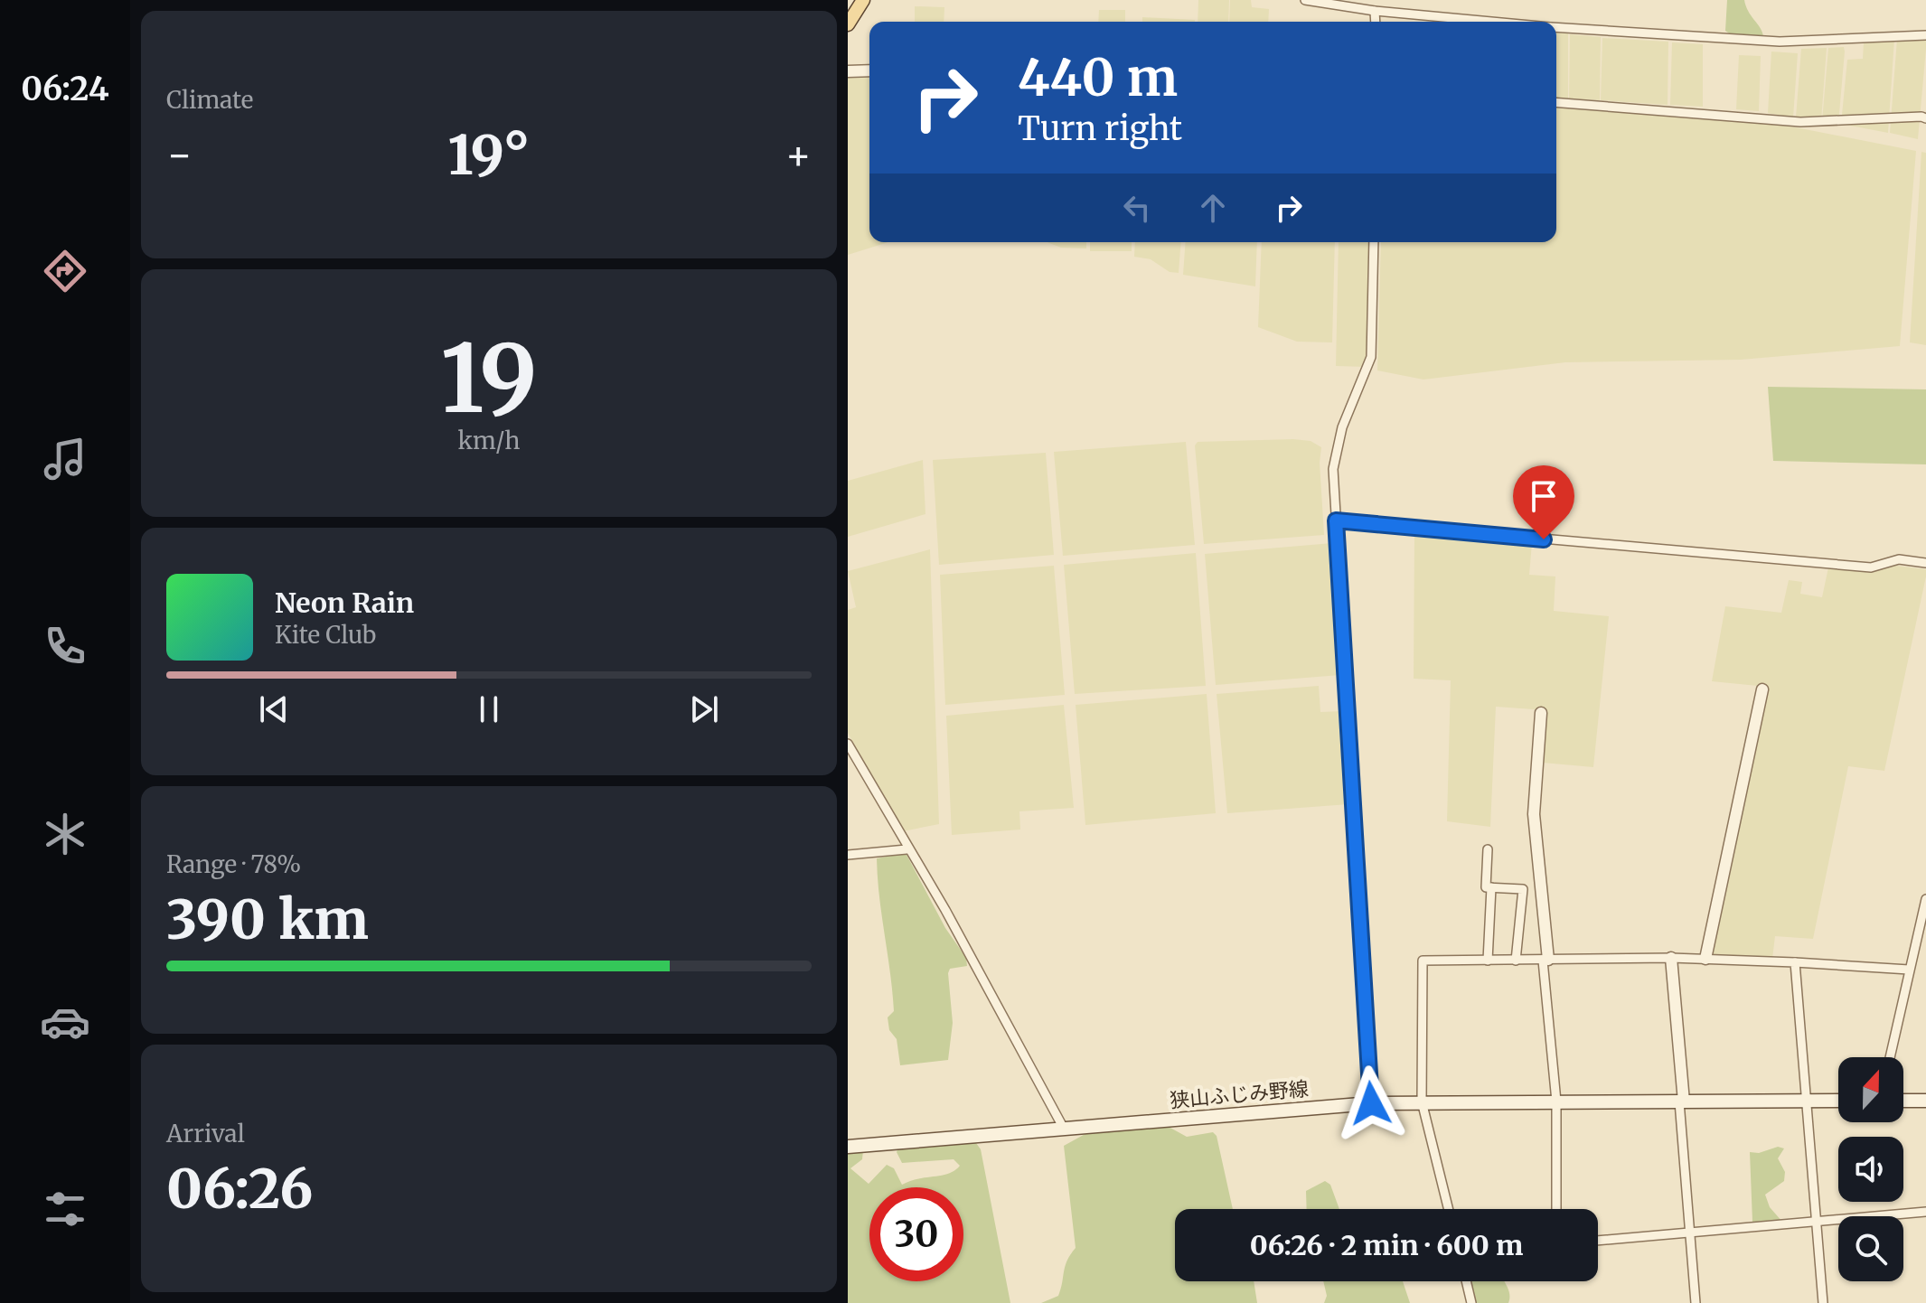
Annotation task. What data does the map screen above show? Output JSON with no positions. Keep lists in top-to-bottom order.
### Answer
{
  "streets": {
    "main road": ["狭山ふじみ野線"]
  },
  "north": "top",
  "page": {
    "tabs": "06:24",
    "tile": [
      "Climate",
      ["19", "km/h"],
      ["Range · 78%", "390 km"],
      ["Arrival", "06:26"]
    ],
    "turn": ["440 m", "Turn right"],
    "heat": ["−", "19°", "+"],
    "song": ["Neon Rain", "Kite Club"],
    "limit": "30",
    "trip": "06:26 · 2 min · 600 m"
  }
}
